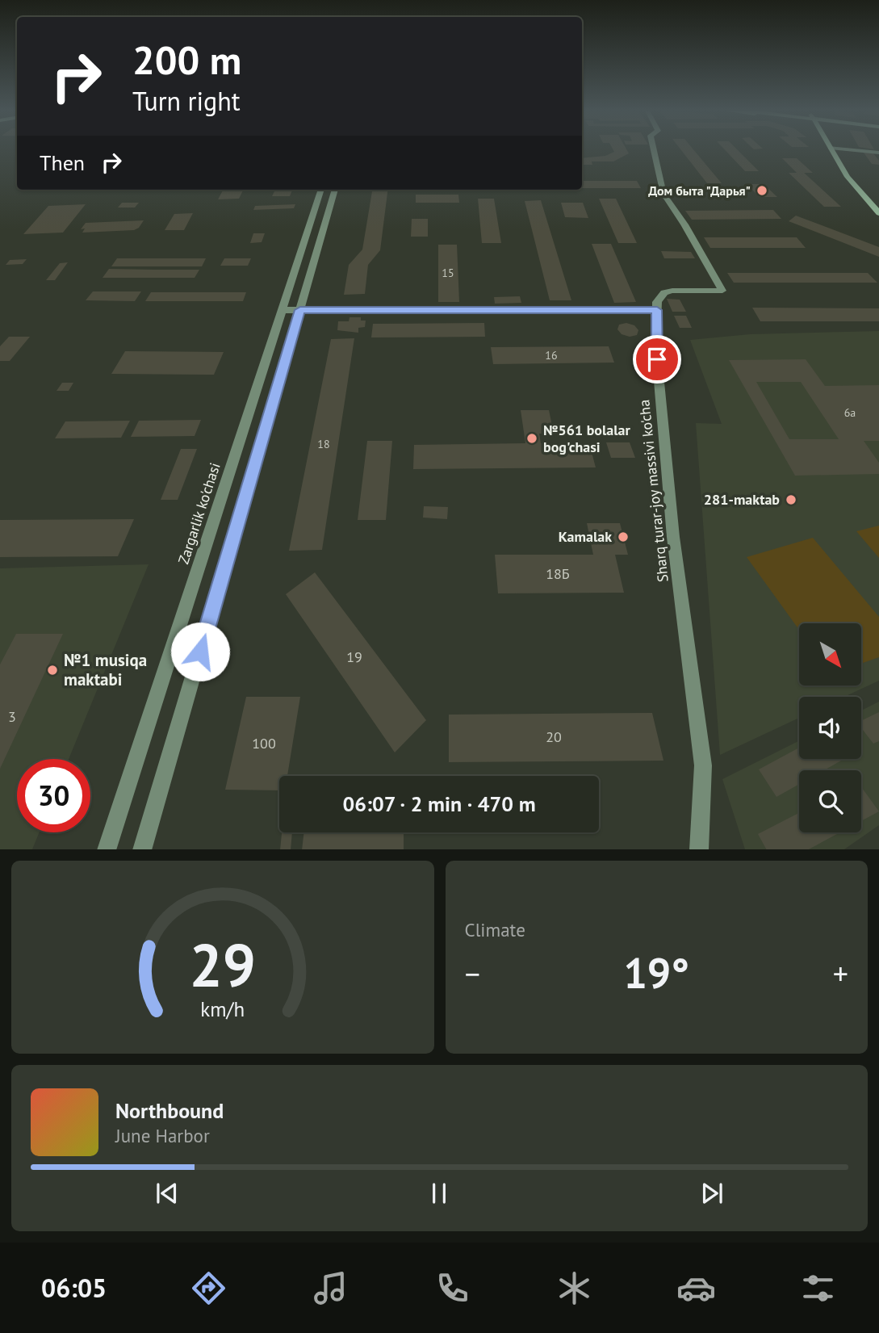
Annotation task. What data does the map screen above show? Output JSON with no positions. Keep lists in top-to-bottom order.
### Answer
{
  "streets": {
    "street": ["Sharq turar-joy massivi ko'cha", "Zargarlik ko'chasi"]
  },
  "places": [
    "Дом быта \"Дарья\"",
    "№561 bolalar bog'chasi",
    "281-maktab",
    "Kamalak",
    "№1 musiqa maktabi"
  ],
  "house_numbers": [
    "15",
    "16",
    "6a",
    "18",
    "18Б",
    "19",
    "3",
    "20",
    "100"
  ],
  "north": "bottom right",
  "page": {
    "turn": ["200 m", "Turn right"],
    "then": "Then",
    "limit": "30",
    "trip": "06:07 · 2 min · 470 m",
    "tile": "Climate",
    "heat": ["−", "19°", "+"],
    "song": ["Northbound", "June Harbor"],
    "tabs": "06:05",
    "gauge": ["29", "km/h"]
  }
}
